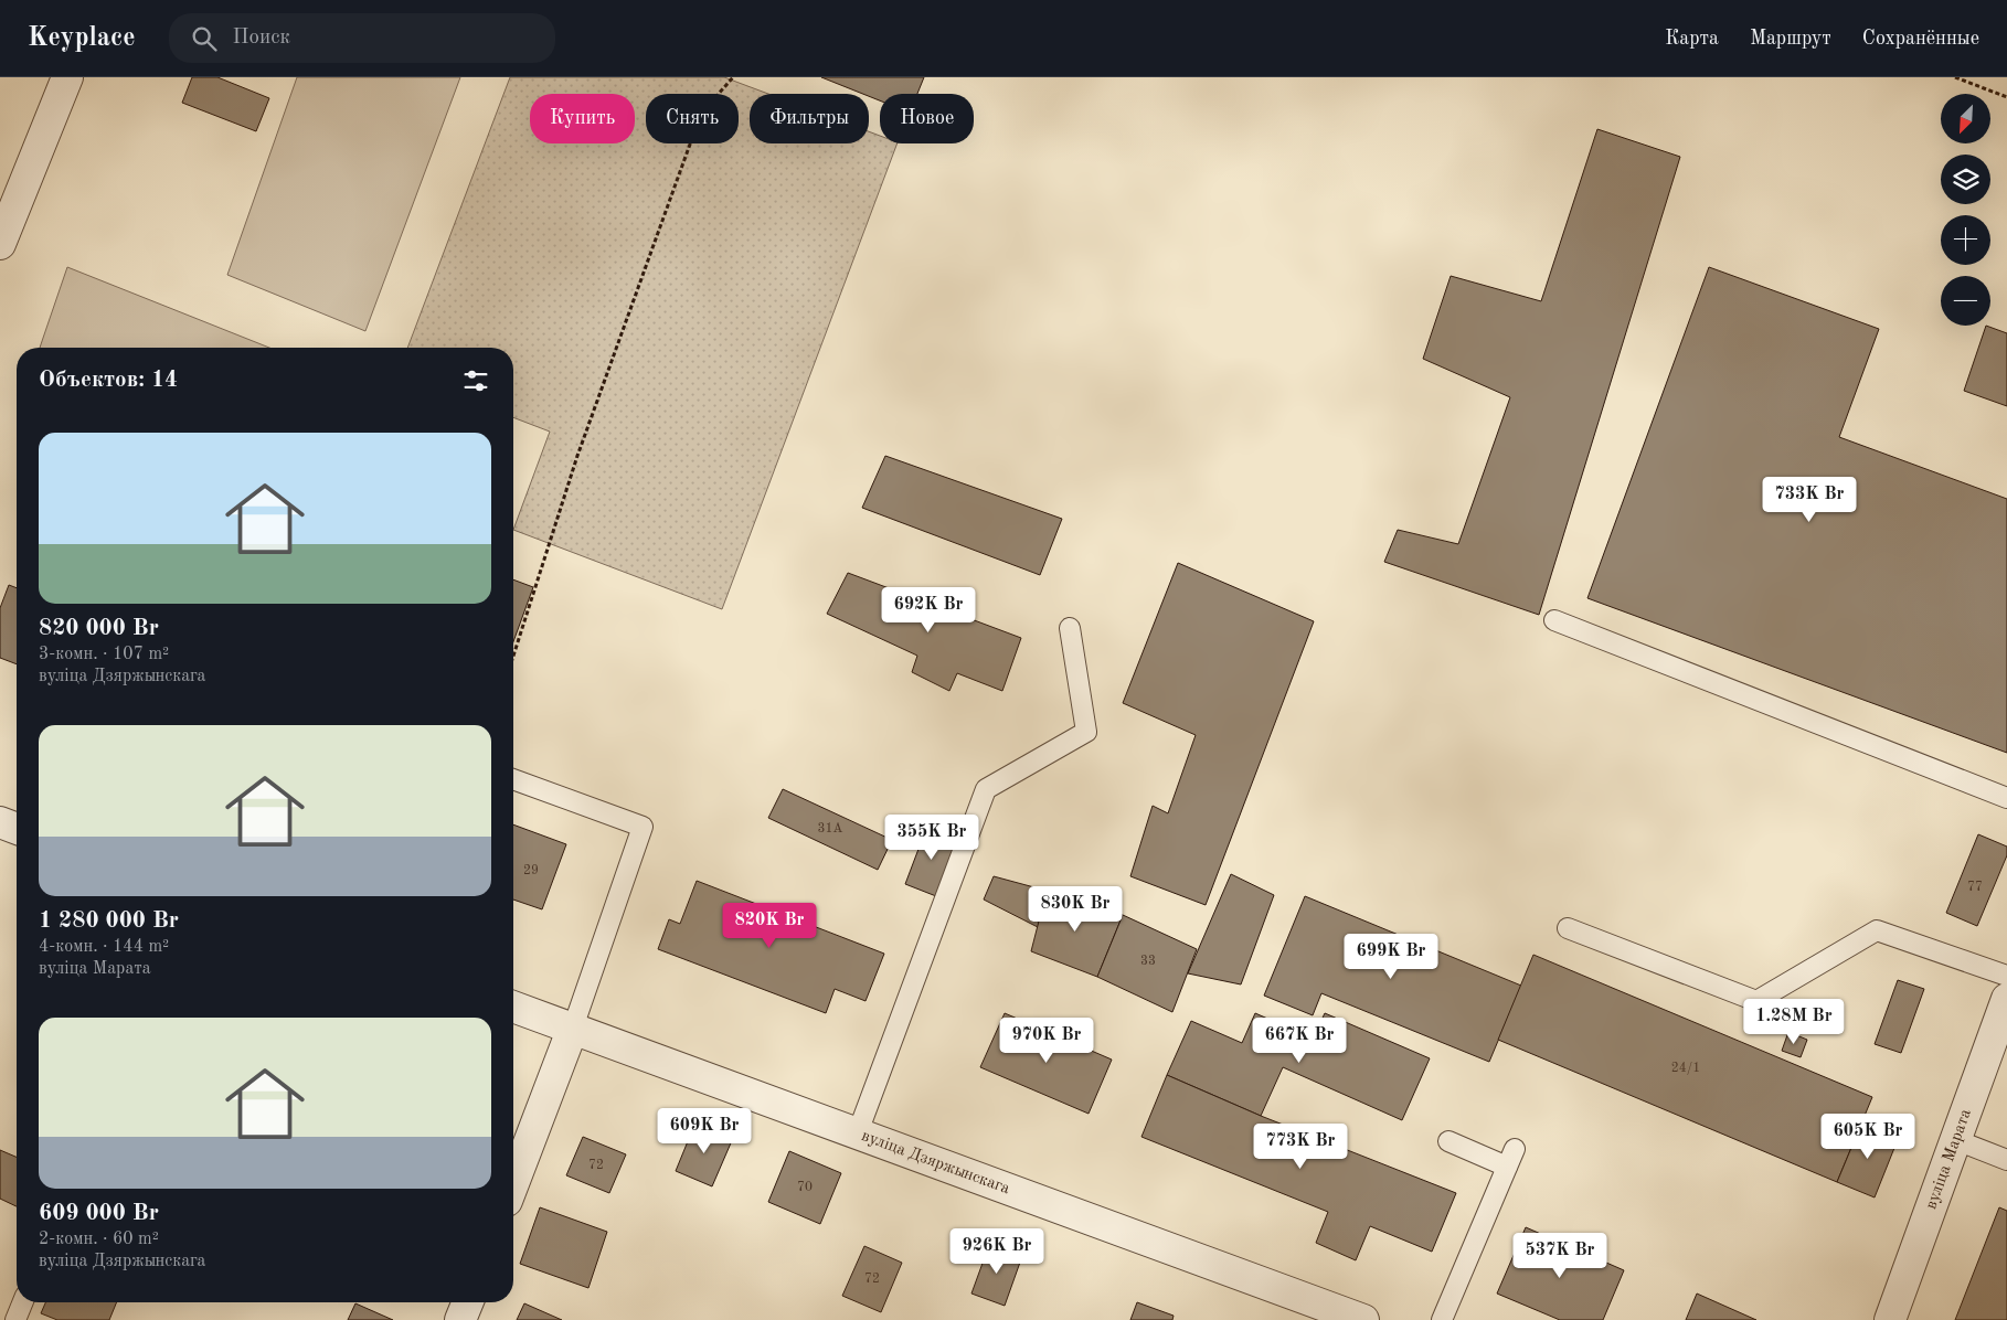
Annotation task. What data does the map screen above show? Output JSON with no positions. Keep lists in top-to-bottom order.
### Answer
{
  "streets": {
    "street": ["вуліца Марата", "вуліца Дзяржынскага"]
  },
  "house_numbers": [
    "31А",
    "29",
    "77",
    "33",
    "24/1",
    "72",
    "70",
    "72"
  ],
  "north": "bottom left",
  "page": {
    "header": "Keyplace",
    "search": "Поиск",
    "nav": ["Карта", "Маршрут", "Сохранённые"],
    "map_buttons": ["+", "−"],
    "chip": [
      "Купить",
      "Снять",
      "Фильтры",
      "Новое"
    ],
    "heading": "Объектов: 14",
    "list": [
      {
        "name": "820 000 Br",
        "note": "3-комн. · 107 m² · вуліца Дзяржынскага"
      },
      {
        "name": "1 280 000 Br",
        "note": "4-комн. · 144 m² · вуліца Марата"
      },
      {
        "name": "609 000 Br",
        "note": "2-комн. · 60 m² · вуліца Дзяржынскага"
      }
    ],
    "price": [
      "733K Br",
      "692K Br",
      "355K Br",
      "830K Br",
      "820K Br",
      "699K Br",
      "1.28M Br",
      "970K Br",
      "667K Br",
      "609K Br",
      "605K Br",
      "773K Br",
      "926K Br",
      "537K Br"
    ]
  }
}
